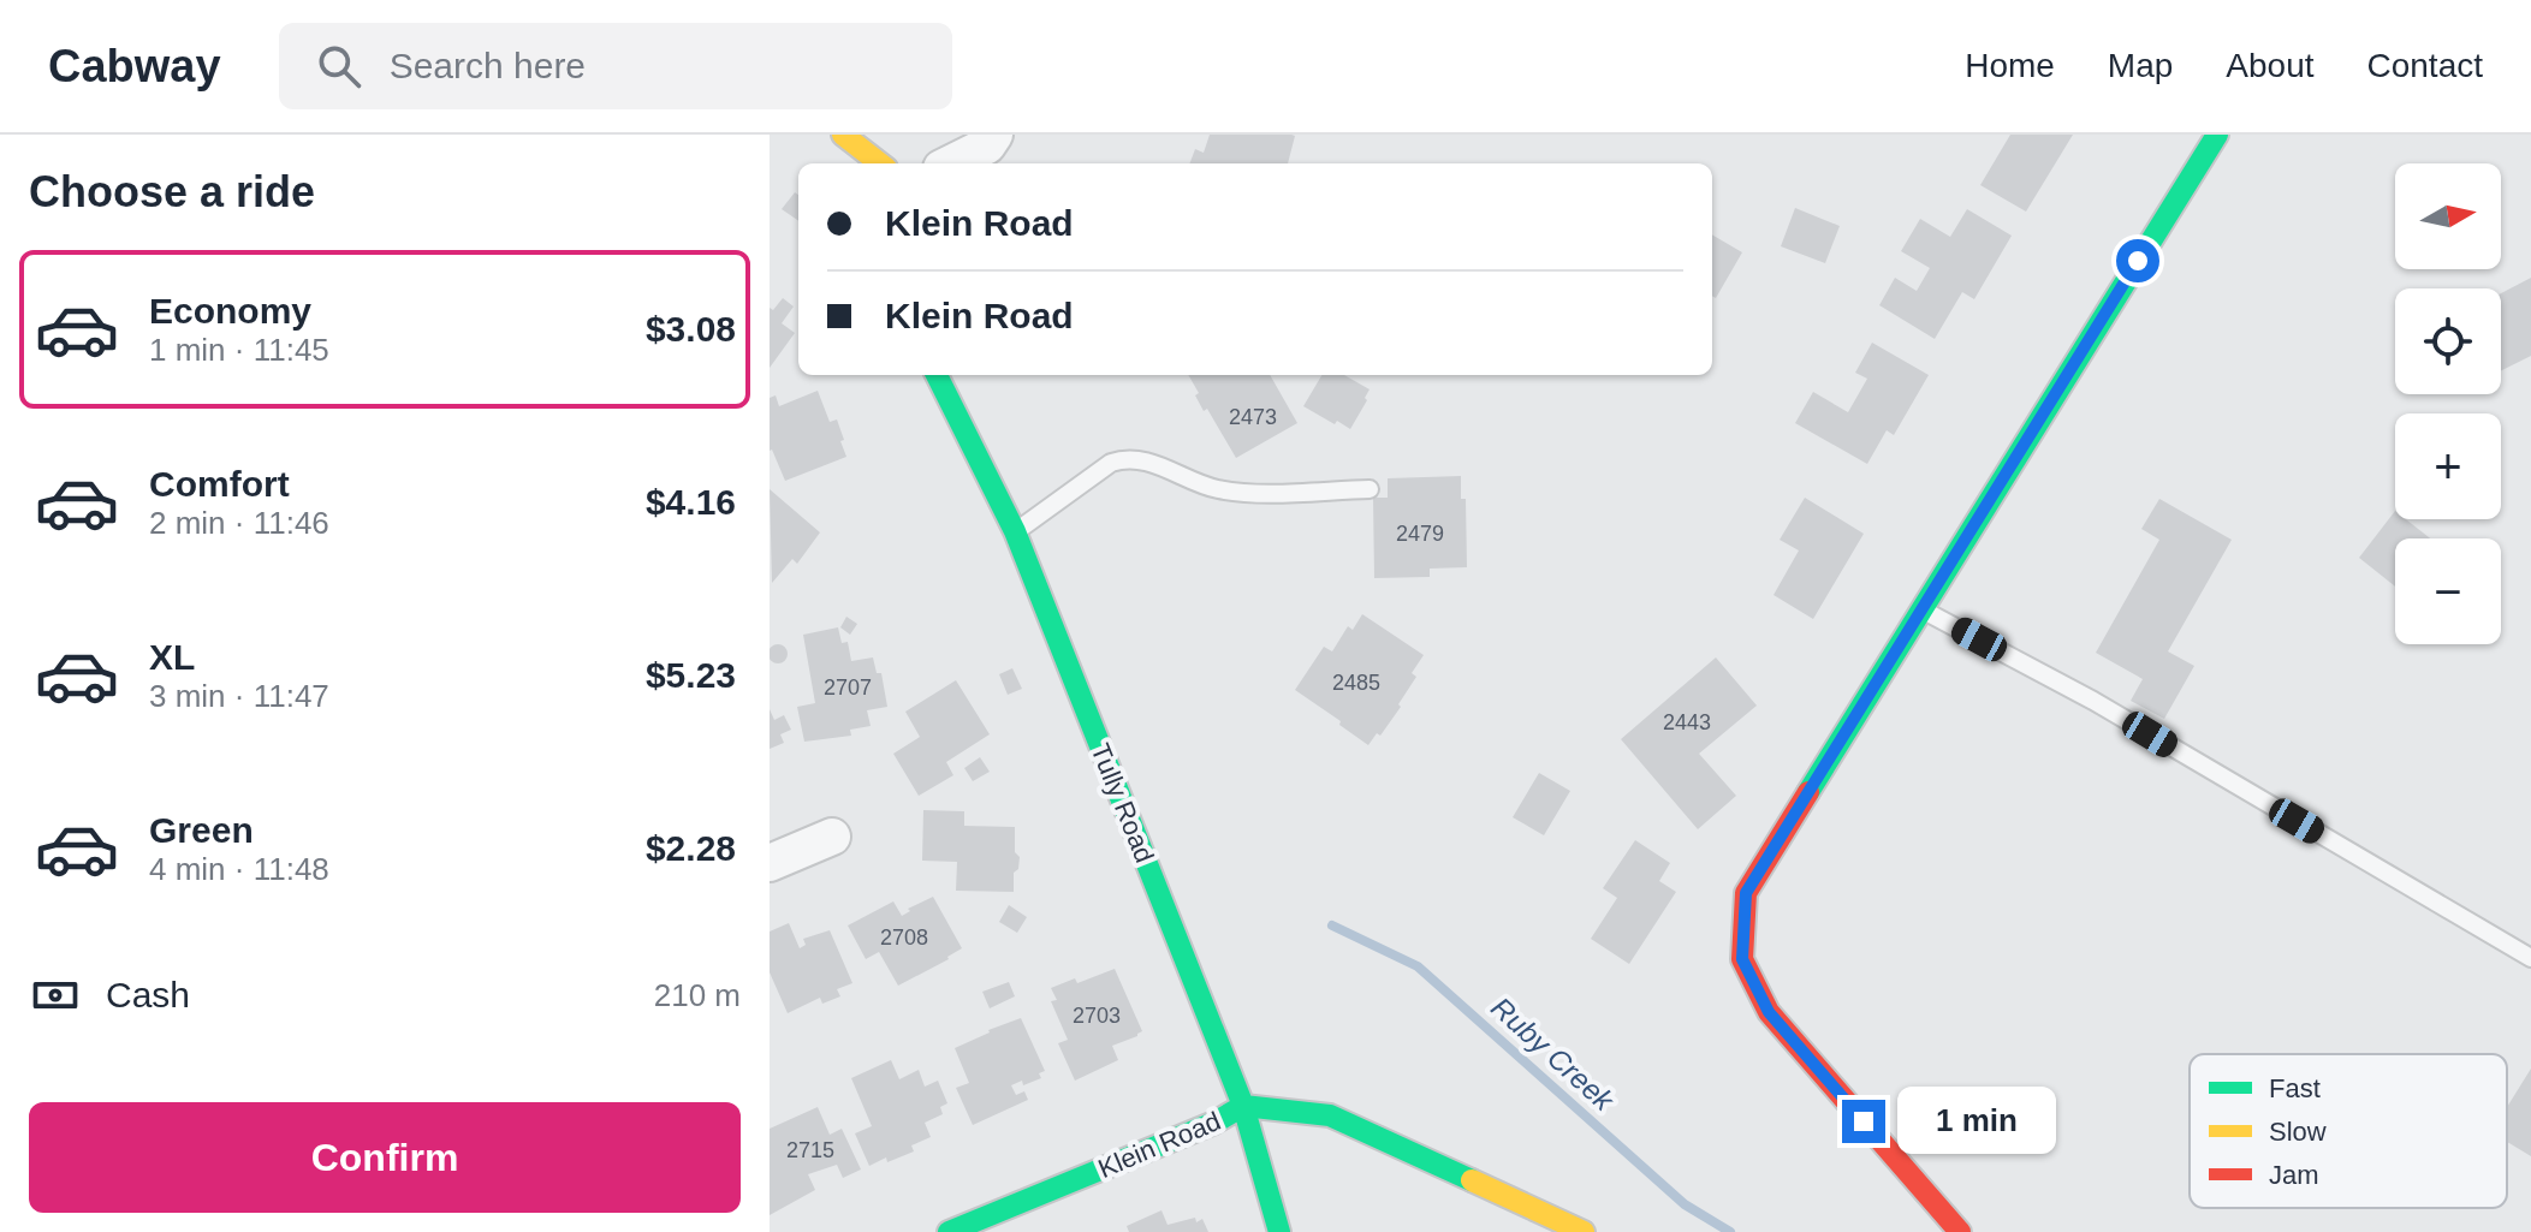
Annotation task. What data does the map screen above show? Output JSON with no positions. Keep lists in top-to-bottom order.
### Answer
{
  "streets": {
    "street": ["Tully Road", "Klein Road"]
  },
  "crossings": [
    ["Tully Road", "Klein Road"]
  ],
  "water": ["Ruby Creek"],
  "house_numbers": [
    "2473",
    "2479",
    "2485",
    "2707",
    "2443",
    "2708",
    "2703",
    "2715"
  ],
  "legend": ["Fast", "Slow", "Jam"],
  "north": "right",
  "page": {
    "header": "Cabway",
    "search": "Search here",
    "nav": [
      "Home",
      "Map",
      "About",
      "Contact"
    ],
    "heading": "Choose a ride",
    "map_buttons": ["+", "−"],
    "banner": ["Klein Road", "Klein Road"],
    "list": [
      {
        "name": "Economy",
        "note": "1 min · 11:45",
        "value": "$3.08"
      },
      {
        "name": "Comfort",
        "note": "2 min · 11:46",
        "value": "$4.16"
      },
      {
        "name": "XL",
        "note": "3 min · 11:47",
        "value": "$5.23"
      },
      {
        "name": "Green",
        "note": "4 min · 11:48",
        "value": "$2.28"
      }
    ],
    "pay": ["Cash", "210 m"],
    "buttons": "Confirm",
    "bubble": "1 min"
  }
}
